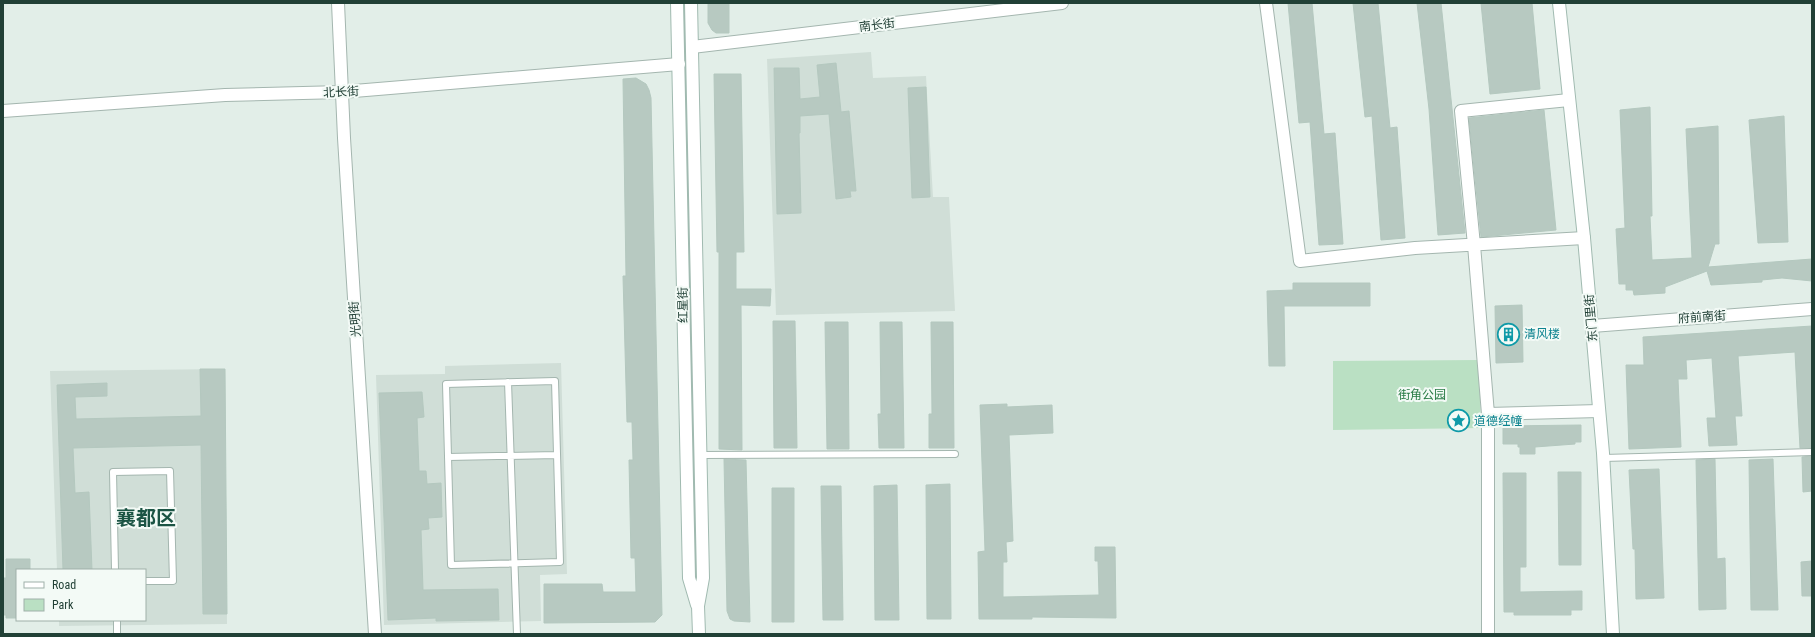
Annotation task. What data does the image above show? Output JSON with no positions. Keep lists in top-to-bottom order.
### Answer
{
  "streets": {
    "street": [
      "南长街",
      "北长街",
      "红星街",
      "府前南街",
      "东门里街",
      "光明街"
    ]
  },
  "crossings": [
    ["南长街", "红星街"],
    ["北长街", "红星街"],
    ["北长街", "光明街"],
    ["府前南街", "东门里街"]
  ],
  "districts": ["襄都区"],
  "parks": ["街角公园"],
  "places": {
    "building": ["清风楼"],
    "place": ["道德经幢"]
  },
  "legend": ["Road", "Park"]
}
